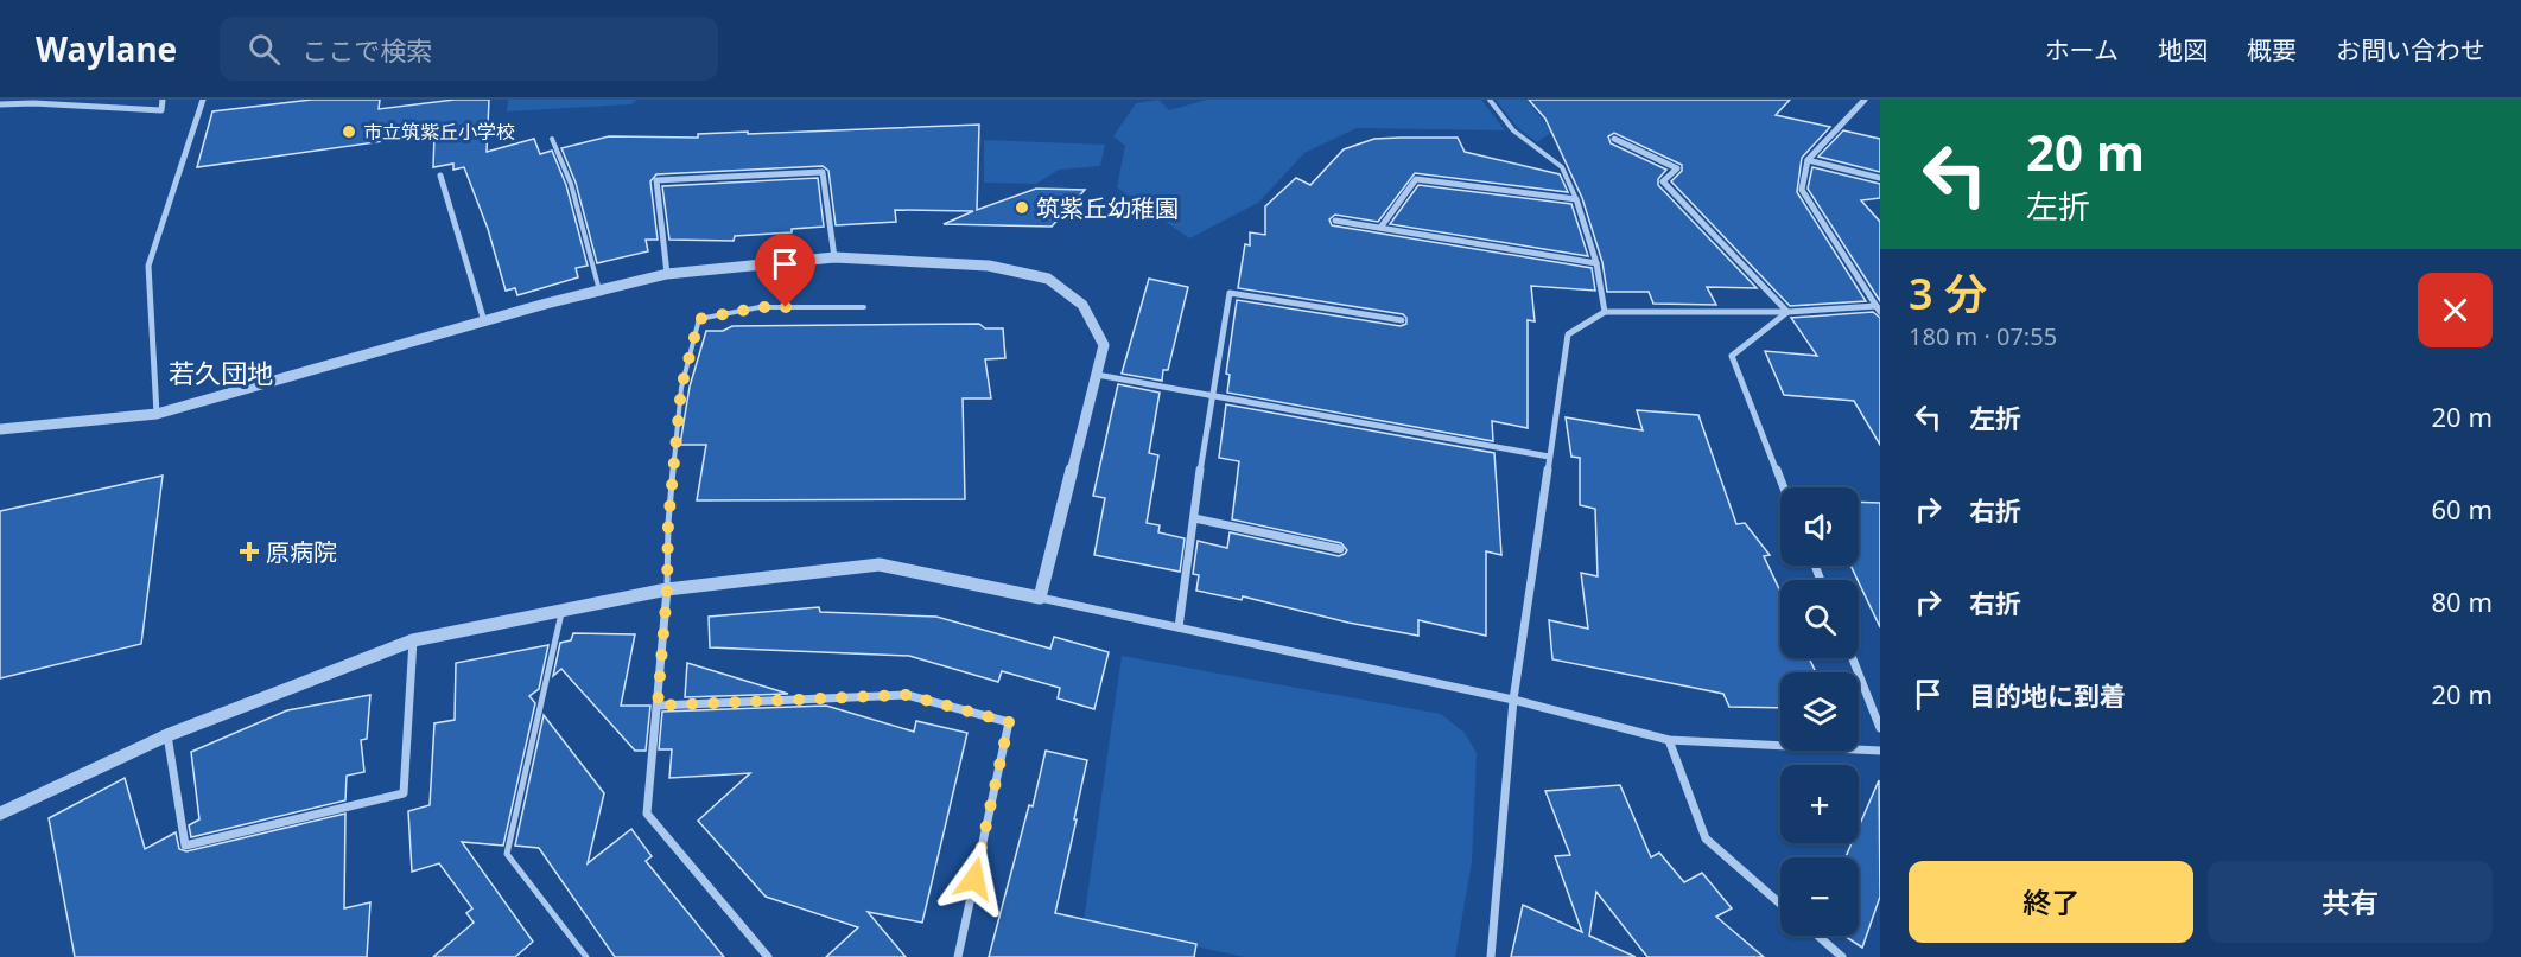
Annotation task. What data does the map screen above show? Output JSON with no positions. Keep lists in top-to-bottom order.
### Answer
{
  "districts": ["若久団地"],
  "places": {
    "other": ["市立筑紫丘小学校", "筑紫丘幼稚園"],
    "health": ["原病院"]
  },
  "page": {
    "header": "Waylane",
    "search": "ここで検索",
    "nav": [
      "ホーム",
      "地図",
      "概要",
      "お問い合わせ"
    ],
    "turn": ["20 m", "左折"],
    "heading": ["3 分", "180 m · 07:55"],
    "list": [
      {
        "name": "左折",
        "value": "20 m"
      },
      {
        "name": "右折",
        "value": "60 m"
      },
      {
        "name": "右折",
        "value": "80 m"
      },
      {
        "name": "目的地に到着",
        "value": "20 m"
      }
    ],
    "map_buttons": ["+", "−"],
    "buttons": ["終了", "共有"]
  }
}
